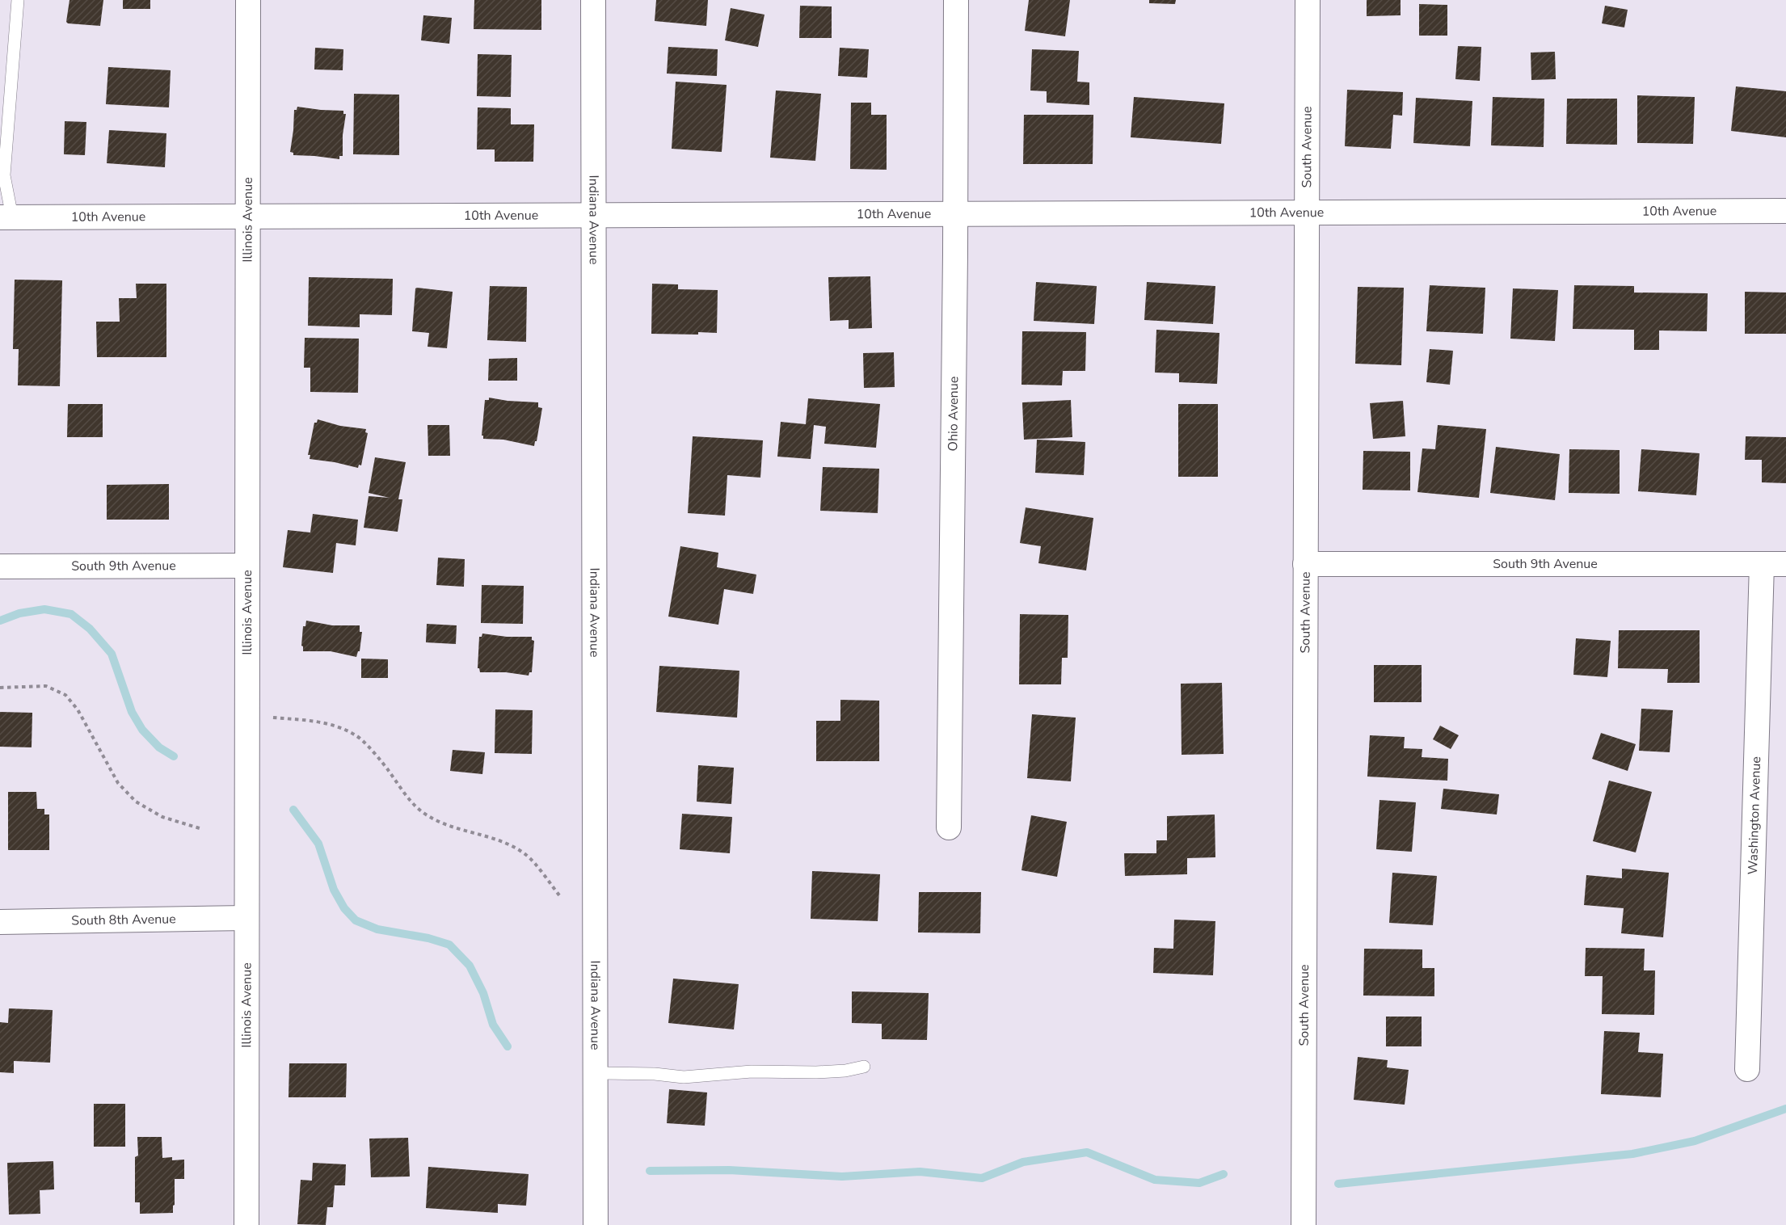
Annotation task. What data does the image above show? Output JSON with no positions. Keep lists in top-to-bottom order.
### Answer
{
  "streets": {
    "street": [
      "South Avenue",
      "10th Avenue",
      "Illinois Avenue",
      "Indiana Avenue",
      "Ohio Avenue",
      "South 9th Avenue",
      "Washington Avenue",
      "South 8th Avenue"
    ]
  },
  "crossings": [
    ["South Avenue", "10th Avenue"],
    ["South Avenue", "South 9th Avenue"],
    ["10th Avenue", "Illinois Avenue"],
    ["10th Avenue", "Indiana Avenue"],
    ["10th Avenue", "Ohio Avenue"],
    ["Illinois Avenue", "South 9th Avenue"],
    ["Illinois Avenue", "South 8th Avenue"],
    ["South 9th Avenue", "Washington Avenue"]
  ]
}
